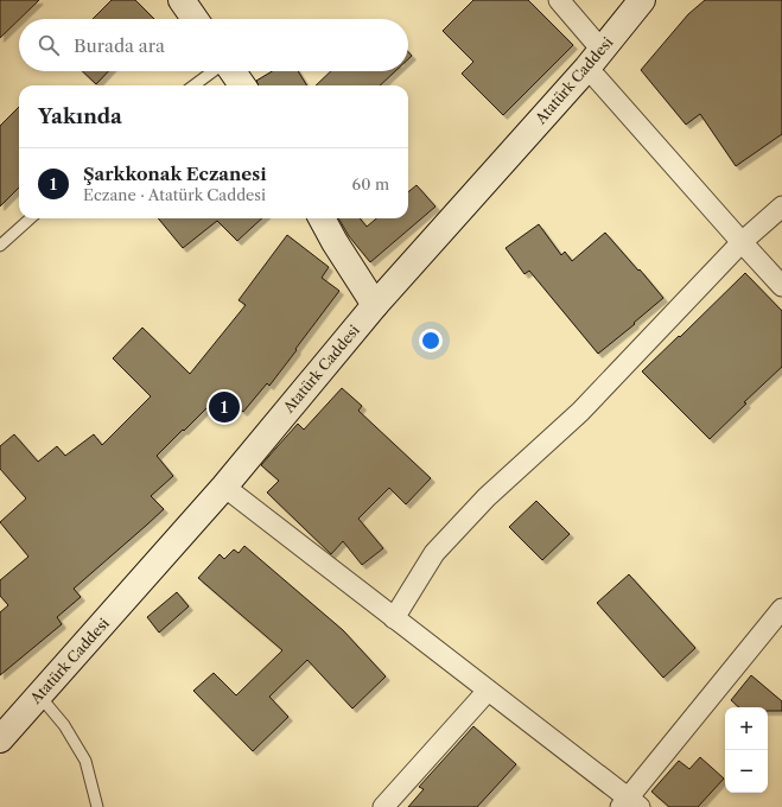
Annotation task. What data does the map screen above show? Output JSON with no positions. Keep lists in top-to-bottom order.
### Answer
{
  "streets": {
    "main road": ["Atatürk Caddesi"]
  },
  "page": {
    "search": "Burada ara",
    "heading": "Yakında",
    "list": [
      {
        "mark": "1",
        "name": "Şarkkonak Eczanesi",
        "note": "Eczane · Atatürk Caddesi",
        "value": "60 m"
      }
    ],
    "pins": "1",
    "map_buttons": ["+", "−"]
  }
}
